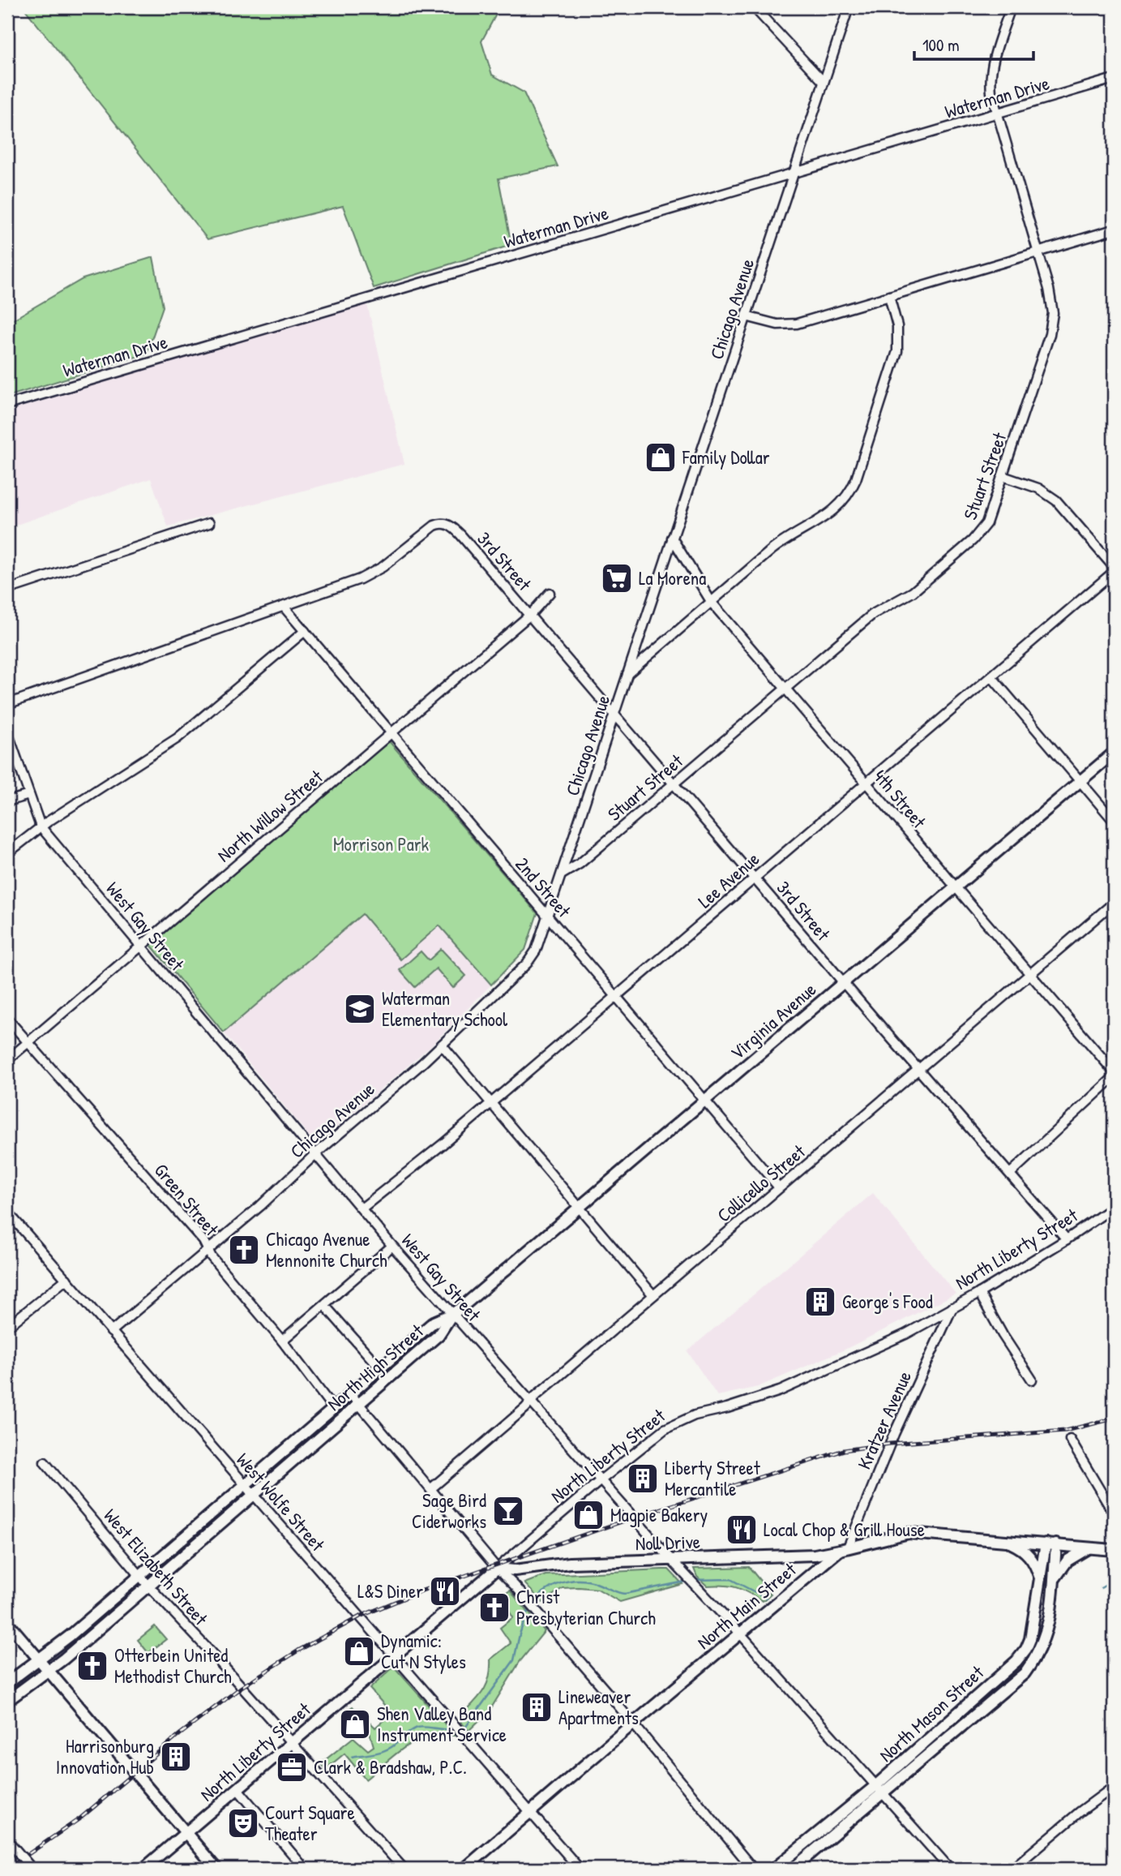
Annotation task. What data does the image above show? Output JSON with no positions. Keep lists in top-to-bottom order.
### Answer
{
  "streets": {
    "main road": [
      "Virginia Avenue",
      "North Liberty Street",
      "North High Street",
      "Noll Drive",
      "North Main Street",
      "North Mason Street"
    ],
    "street": [
      "Waterman Drive",
      "Chicago Avenue",
      "Stuart Street",
      "3rd Street",
      "4th Street",
      "North Willow Street",
      "Lee Avenue",
      "2nd Street",
      "West Gay Street",
      "Collicello Street",
      "Green Street",
      "Kratzer Avenue",
      "West Wolfe Street",
      "West Elizabeth Street"
    ]
  },
  "crossings": [
    ["Waterman Drive", "Chicago Avenue"],
    ["Waterman Drive", "Stuart Street"],
    ["Chicago Avenue", "Stuart Street"],
    ["Chicago Avenue", "3rd Street"],
    ["Chicago Avenue", "4th Street"],
    ["Chicago Avenue", "2nd Street"],
    ["Chicago Avenue", "West Gay Street"],
    ["Chicago Avenue", "Green Street"],
    ["Chicago Avenue", "West Wolfe Street"],
    ["Stuart Street", "3rd Street"],
    ["Stuart Street", "4th Street"],
    ["3rd Street", "North Willow Street"],
    ["3rd Street", "Lee Avenue"],
    ["3rd Street", "2nd Street"],
    ["3rd Street", "Virginia Avenue"],
    ["3rd Street", "Collicello Street"],
    ["3rd Street", "North Liberty Street"],
    ["4th Street", "Lee Avenue"],
    ["4th Street", "Virginia Avenue"],
    ["4th Street", "Collicello Street"],
    ["North Willow Street", "2nd Street"],
    ["North Willow Street", "West Gay Street"],
    ["North Willow Street", "Green Street"],
    ["Lee Avenue", "2nd Street"],
    ["Lee Avenue", "West Gay Street"],
    ["2nd Street", "Virginia Avenue"],
    ["2nd Street", "Collicello Street"],
    ["West Gay Street", "Virginia Avenue"],
    ["West Gay Street", "Collicello Street"],
    ["West Gay Street", "North Liberty Street"],
    ["West Gay Street", "North High Street"],
    ["West Gay Street", "Noll Drive"],
    ["West Gay Street", "North Main Street"],
    ["West Gay Street", "North Mason Street"],
    ["Virginia Avenue", "North High Street"],
    ["Green Street", "North High Street"],
    ["North Liberty Street", "Kratzer Avenue"],
    ["North Liberty Street", "West Wolfe Street"],
    ["North Liberty Street", "Noll Drive"],
    ["North Liberty Street", "West Elizabeth Street"],
    ["North High Street", "West Wolfe Street"],
    ["North High Street", "West Elizabeth Street"],
    ["Kratzer Avenue", "Noll Drive"],
    ["Kratzer Avenue", "North Main Street"],
    ["West Wolfe Street", "North Main Street"],
    ["Noll Drive", "North Main Street"],
    ["North Main Street", "North Mason Street"]
  ],
  "parks": ["Morrison Park"],
  "places": {
    "shop": [
      "Family Dollar",
      "Magpie Bakery",
      "Dynamic: Cut N Styles",
      "Shen Valley Band Instrument Service"
    ],
    "supermarket": ["La Morena"],
    "school or university": ["Waterman Elementary School"],
    "church": ["Chicago Avenue Mennonite Church", "Christ Presbyterian Church", "Otterbein United Methodist Church"],
    "building": [
      "George's Food",
      "Liberty Street Mercantile",
      "Lineweaver Apartments",
      "Harrisonburg Innovation Hub"
    ],
    "bar": ["Sage Bird Ciderworks"],
    "restaurant": ["Local Chop & Grill House", "L&S Diner"],
    "office": ["Clark & Bradshaw, P.C."],
    "theatre": ["Court Square Theater"]
  },
  "scale_bar": "100 m"
}
